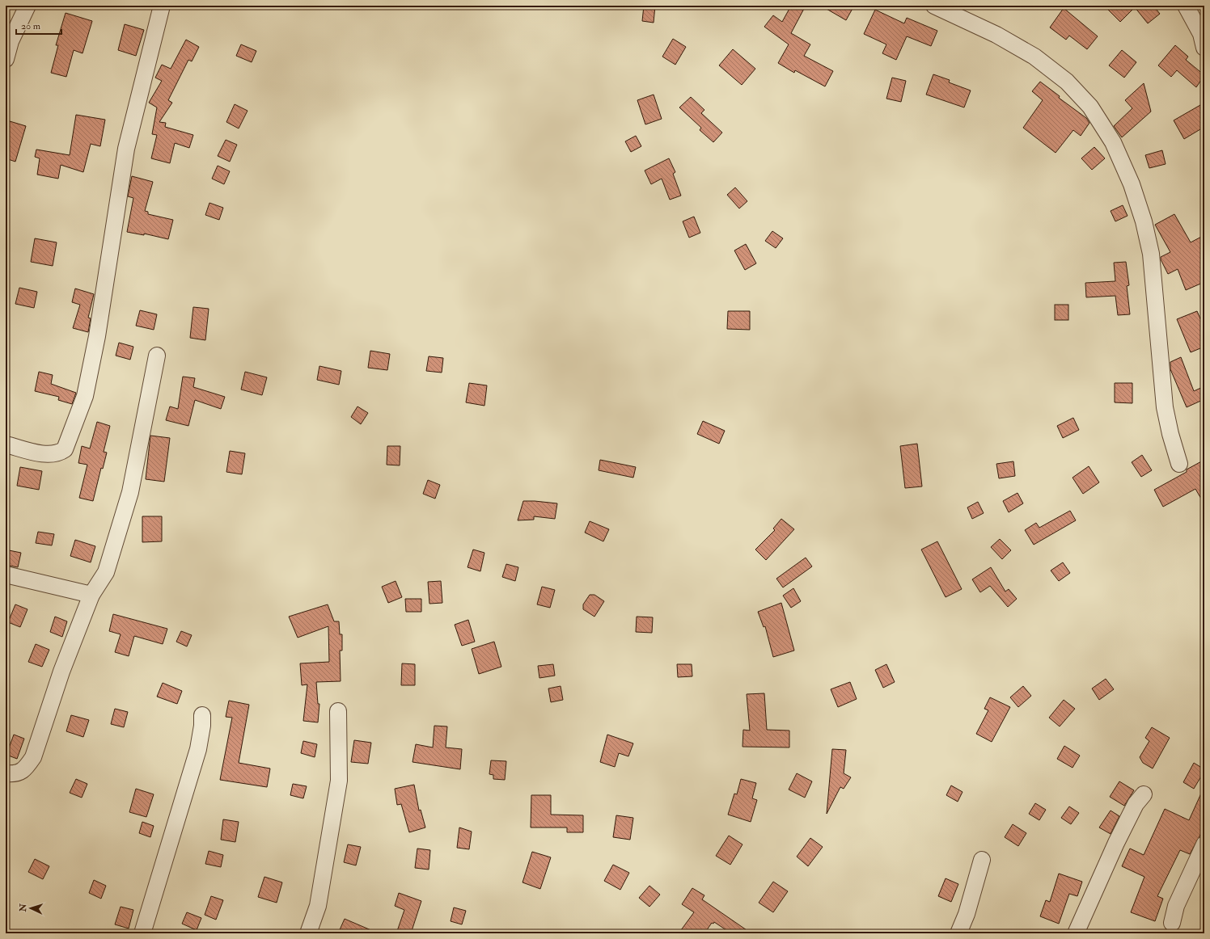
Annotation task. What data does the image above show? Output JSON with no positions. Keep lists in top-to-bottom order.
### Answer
{
  "scale_bar": "20 m",
  "north": "left"
}
